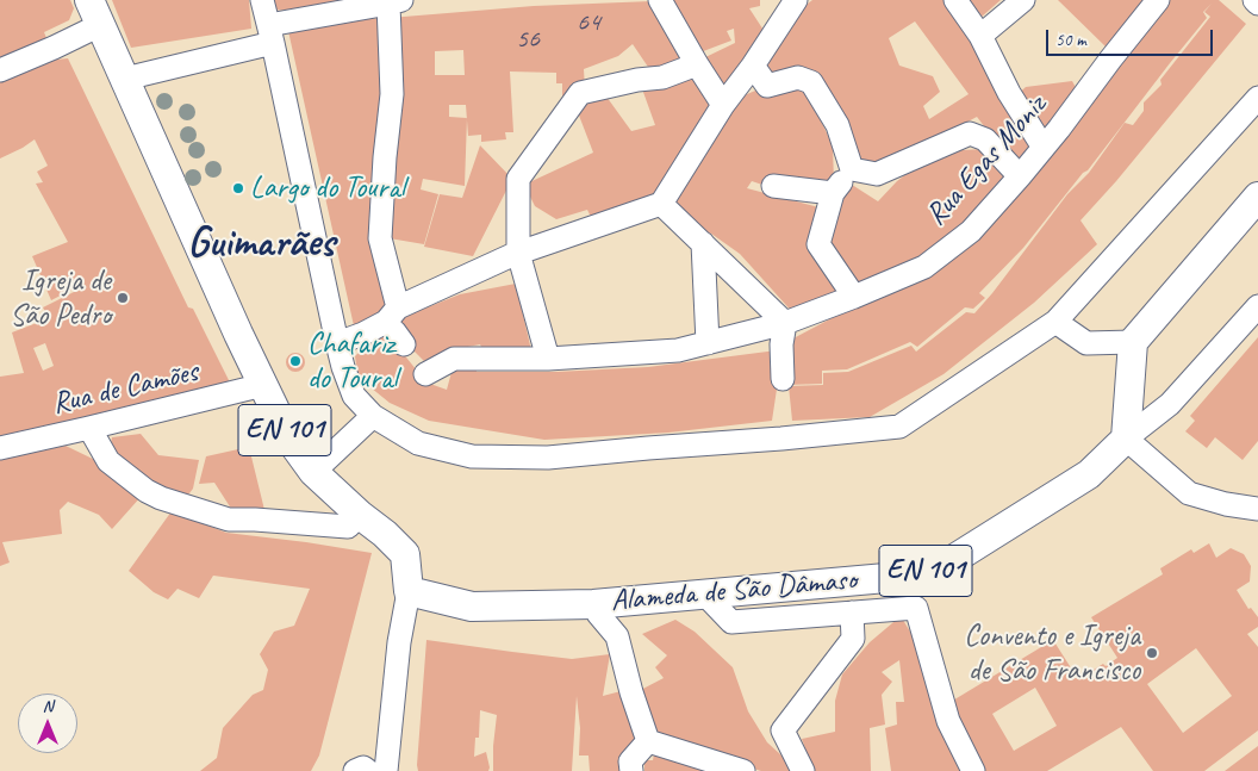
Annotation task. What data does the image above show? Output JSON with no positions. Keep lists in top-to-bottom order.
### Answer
{
  "streets": {
    "main road": ["EN 101", "Alameda de São Dâmaso"],
    "street": ["Rua Egas Moniz", "Rua de Camões"]
  },
  "crossings": [
    ["Rua de Camões", "EN 101"],
    ["EN 101", "Alameda de São Dâmaso"]
  ],
  "districts": ["Guimarães"],
  "places": [
    "Largo do Toural",
    "Igreja de São Pedro",
    "Chafariz do Toural",
    "Convento e Igreja de São Francisco"
  ],
  "house_numbers": ["64", "56"],
  "scale_bar": "50 m",
  "north": "top"
}
